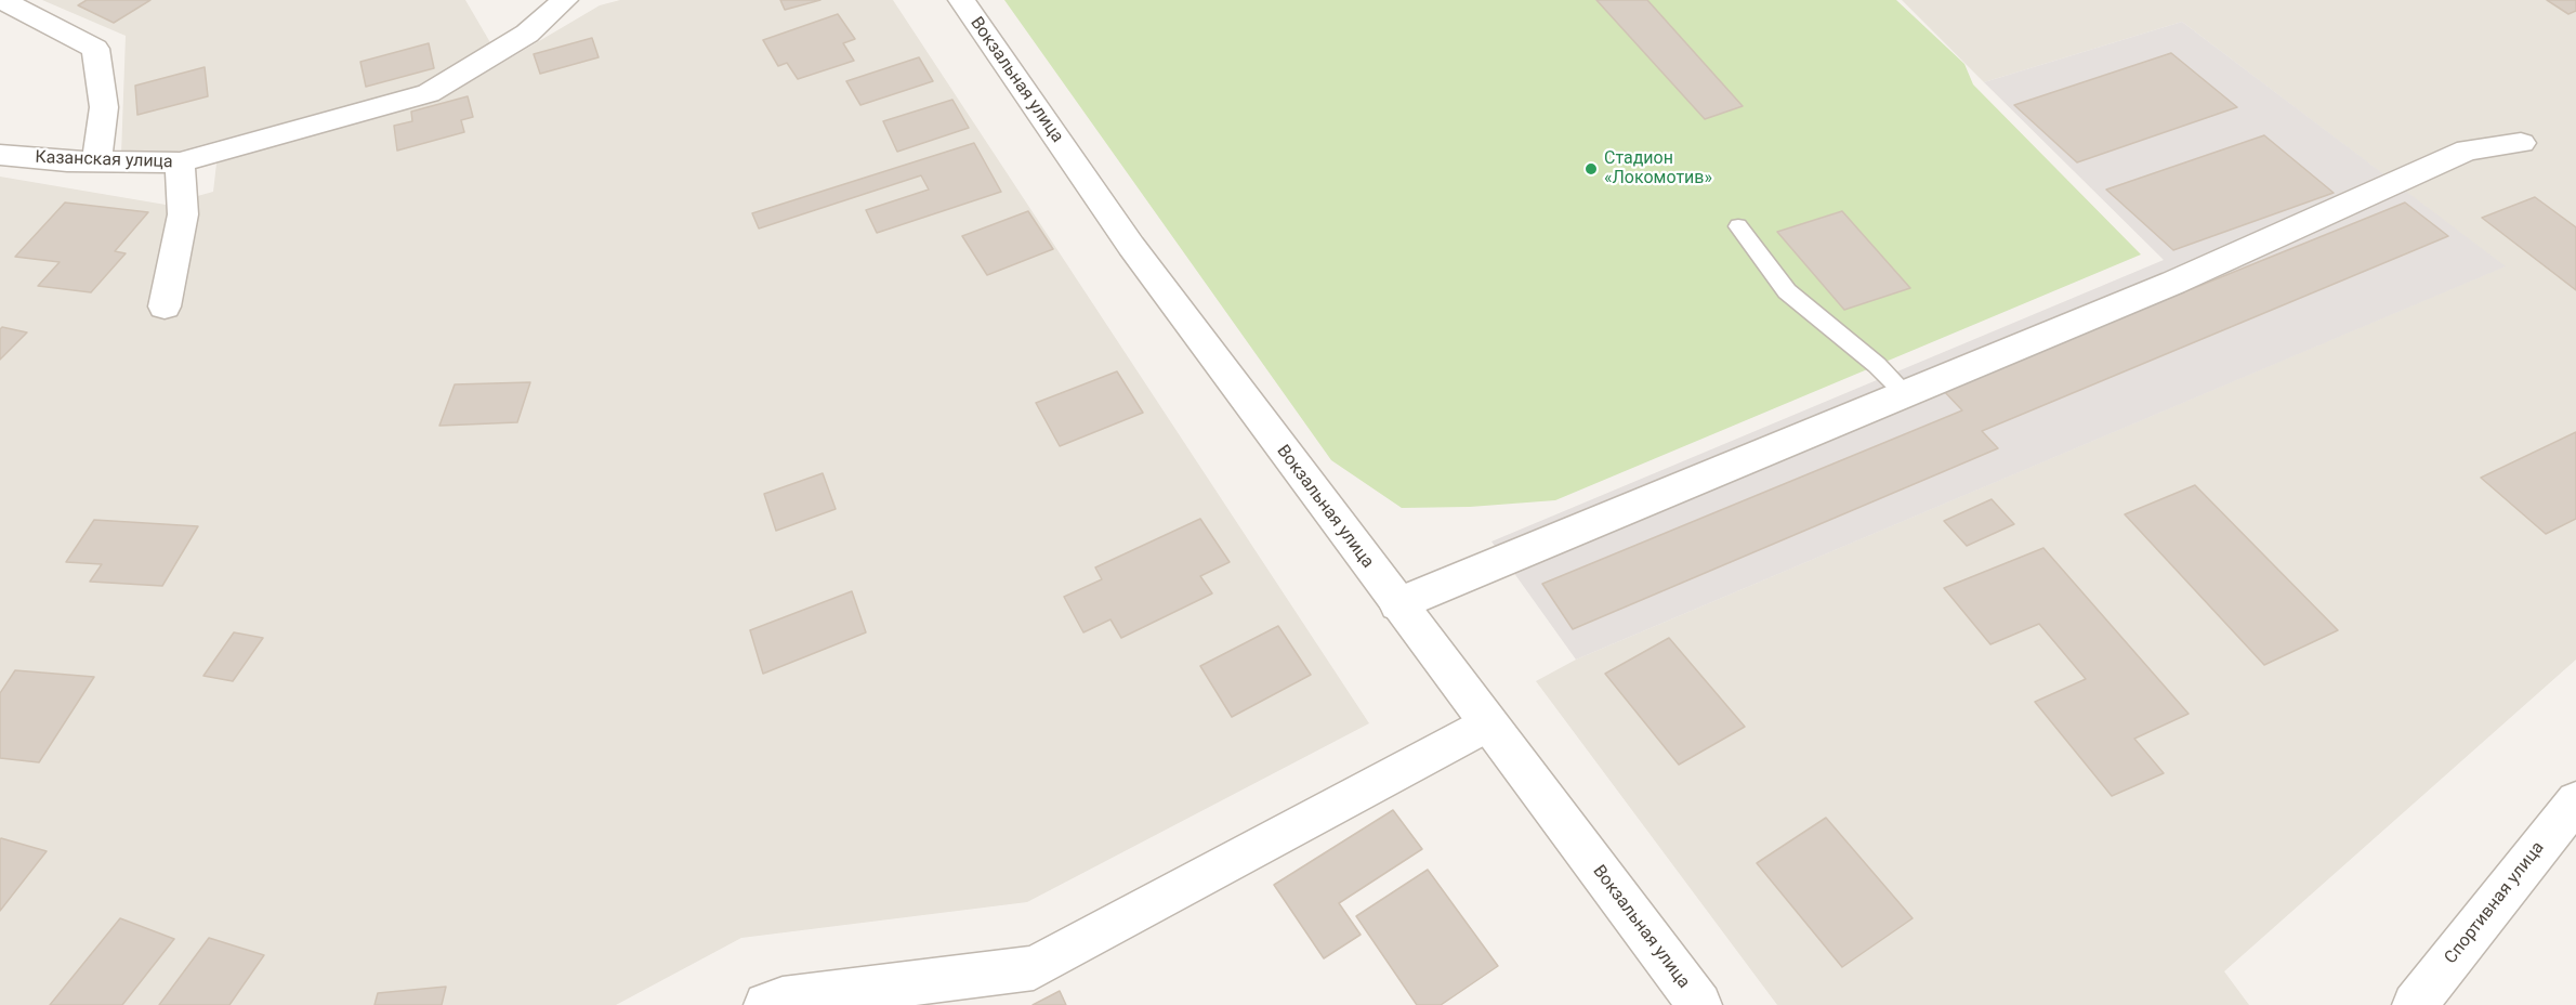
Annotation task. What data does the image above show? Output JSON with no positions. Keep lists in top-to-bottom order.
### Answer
{
  "streets": {
    "street": ["Вокзальная улица", "Казанская улица", "Спортивная улица"]
  },
  "places": ["Стадион «Локомотив»"]
}
